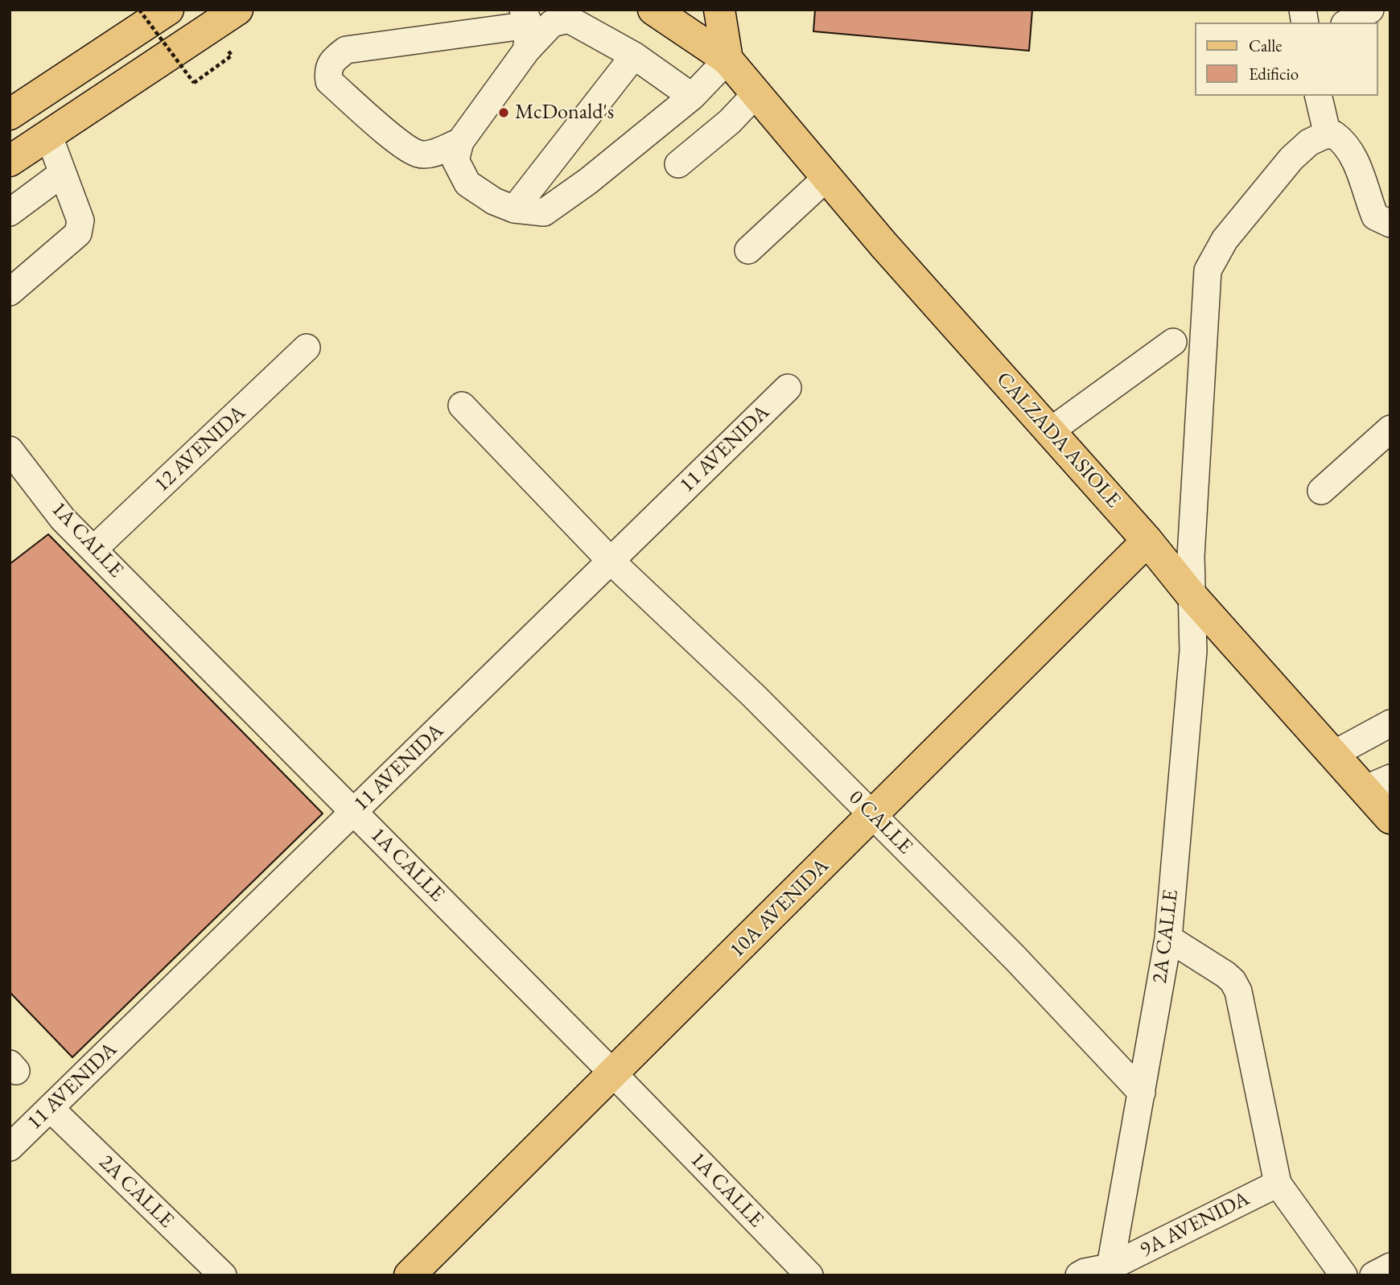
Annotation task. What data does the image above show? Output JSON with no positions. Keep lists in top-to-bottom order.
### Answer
{
  "streets": {
    "main road": ["CALZADA ASIOLE", "10A AVENIDA"],
    "street": [
      "12 AVENIDA",
      "11 AVENIDA",
      "1A CALLE",
      "0 CALLE",
      "2A CALLE",
      "9A AVENIDA"
    ]
  },
  "crossings": [
    ["CALZADA ASIOLE", "10A AVENIDA"],
    ["CALZADA ASIOLE", "2A CALLE"],
    ["12 AVENIDA", "1A CALLE"],
    ["11 AVENIDA", "1A CALLE"],
    ["11 AVENIDA", "0 CALLE"],
    ["11 AVENIDA", "2A CALLE"],
    ["1A CALLE", "10A AVENIDA"],
    ["0 CALLE", "10A AVENIDA"],
    ["0 CALLE", "2A CALLE"],
    ["2A CALLE", "9A AVENIDA"]
  ],
  "places": ["McDonald's"],
  "legend": ["Calle", "Edificio"]
}
